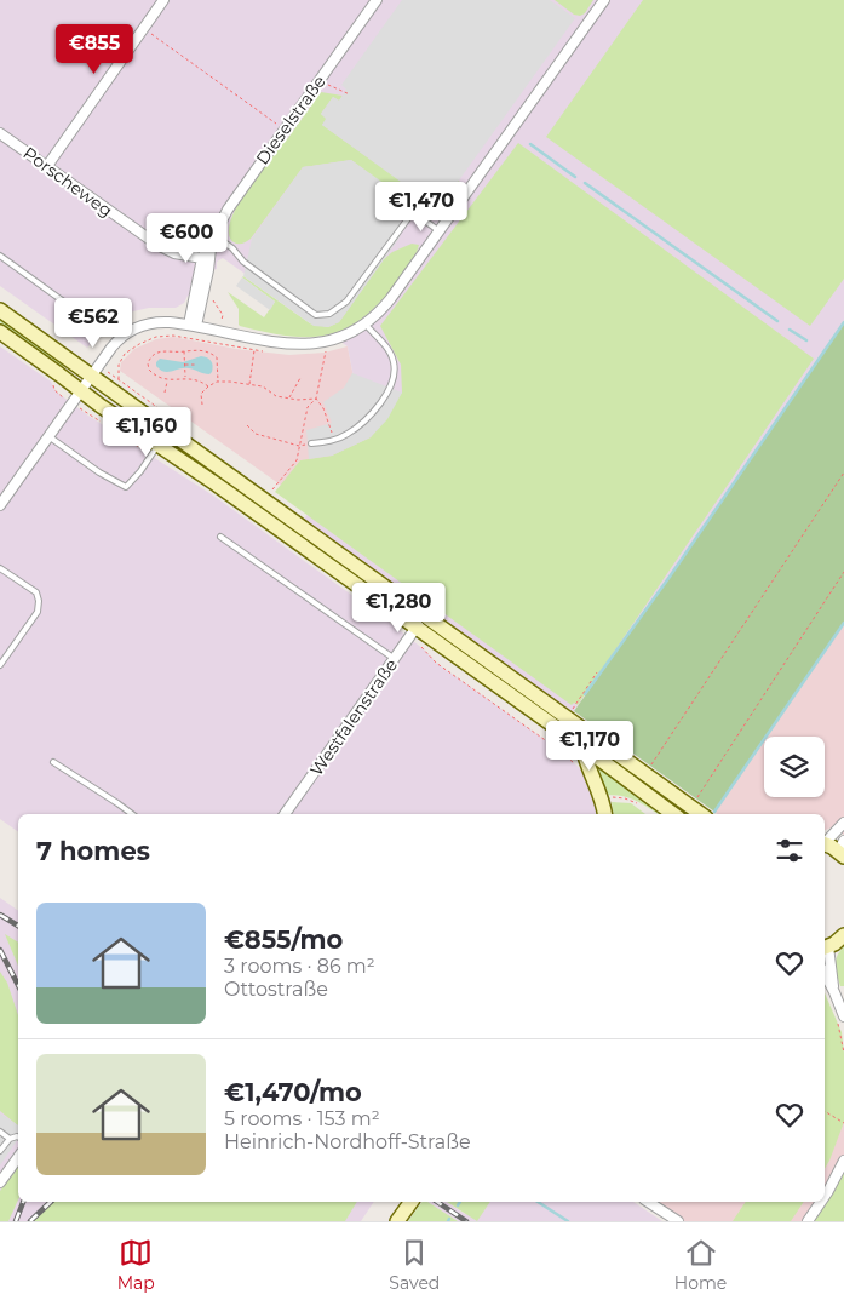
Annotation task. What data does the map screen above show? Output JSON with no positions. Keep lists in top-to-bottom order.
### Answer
{
  "streets": {
    "street": ["Dieselstraße", "Porscheweg", "Westfalenstraße"]
  },
  "crossings": [
    ["Dieselstraße", "Porscheweg"]
  ],
  "page": {
    "price": [
      "€855",
      "€1,470",
      "€600",
      "€562",
      "€1,160",
      "€1,280",
      "€1,170"
    ],
    "heading": "7 homes",
    "list": [
      {
        "name": "€855/mo",
        "note": "3 rooms · 86 m² · Ottostraße"
      },
      {
        "name": "€1,470/mo",
        "note": "5 rooms · 153 m² · Heinrich-Nordhoff-Straße"
      }
    ],
    "tabs": ["Map", "Saved", "Home"]
  }
}
